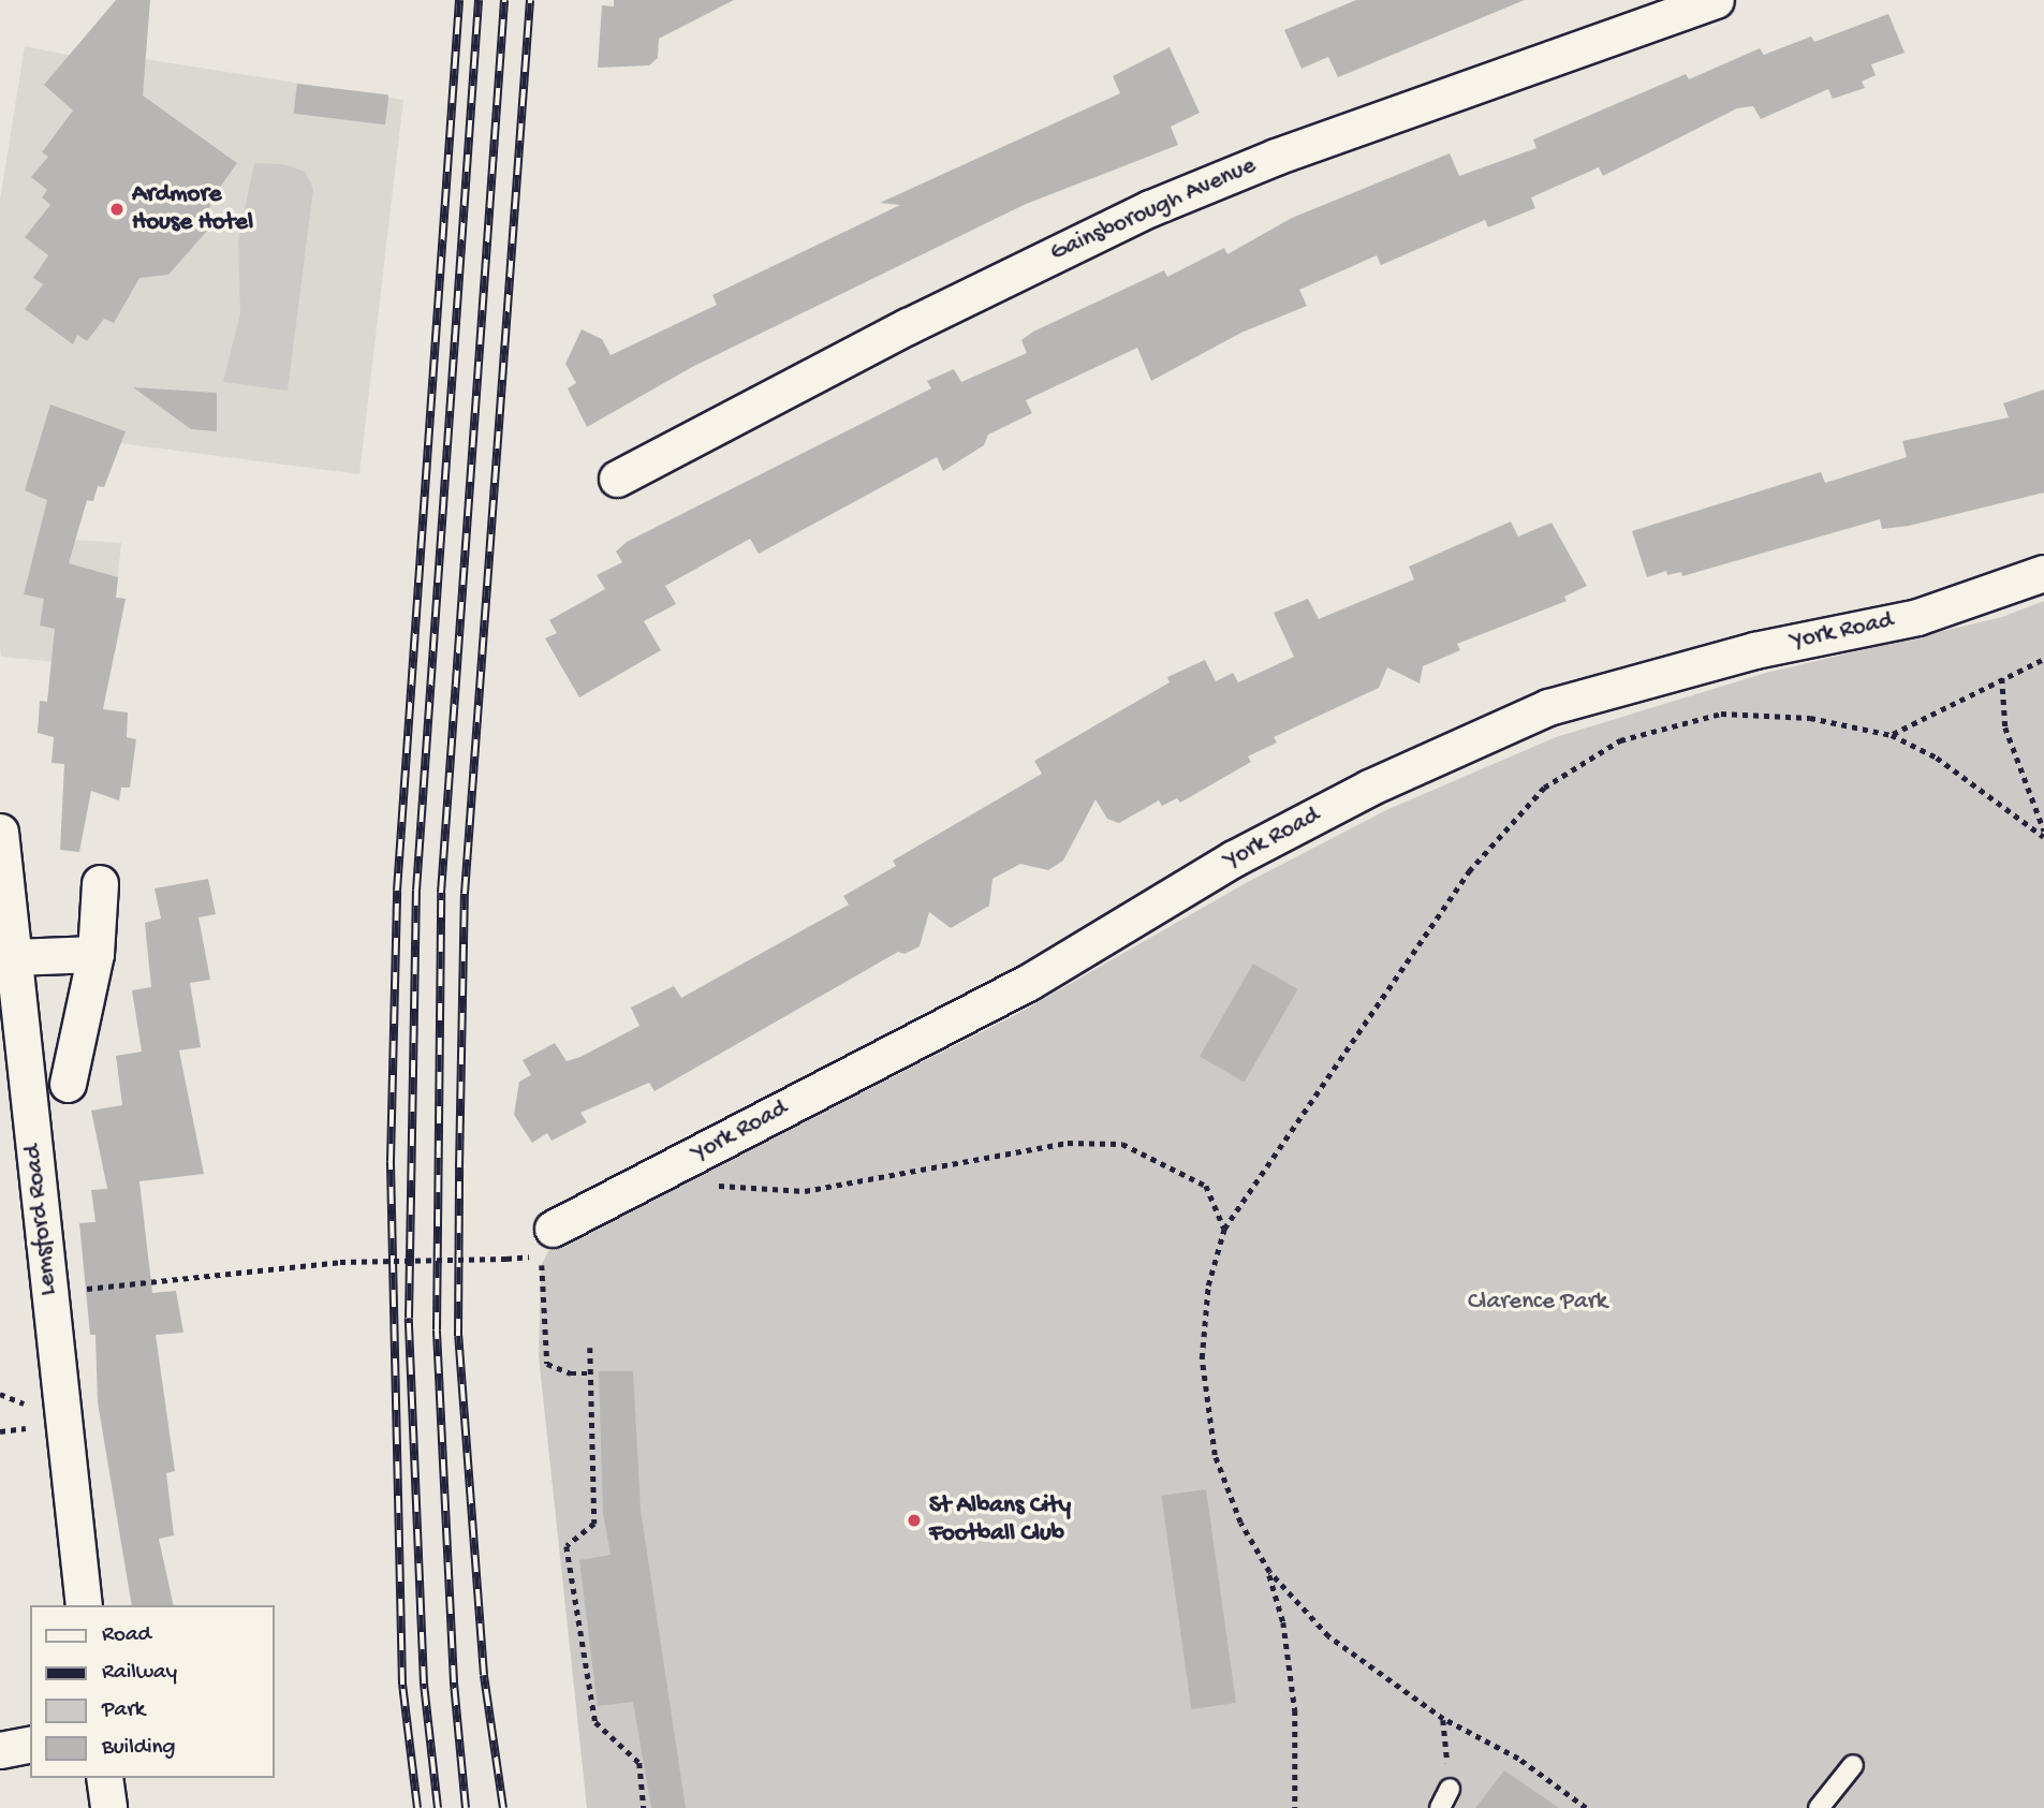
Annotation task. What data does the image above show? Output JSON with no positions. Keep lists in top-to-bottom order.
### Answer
{
  "streets": {
    "street": ["Gainsborough Avenue", "York Road", "Lemsford Road"]
  },
  "parks": ["Clarence Park"],
  "places": ["Ardmore House Hotel", "St Albans City Football Club"],
  "legend": [
    "Road",
    "Railway",
    "Park",
    "Building"
  ]
}
